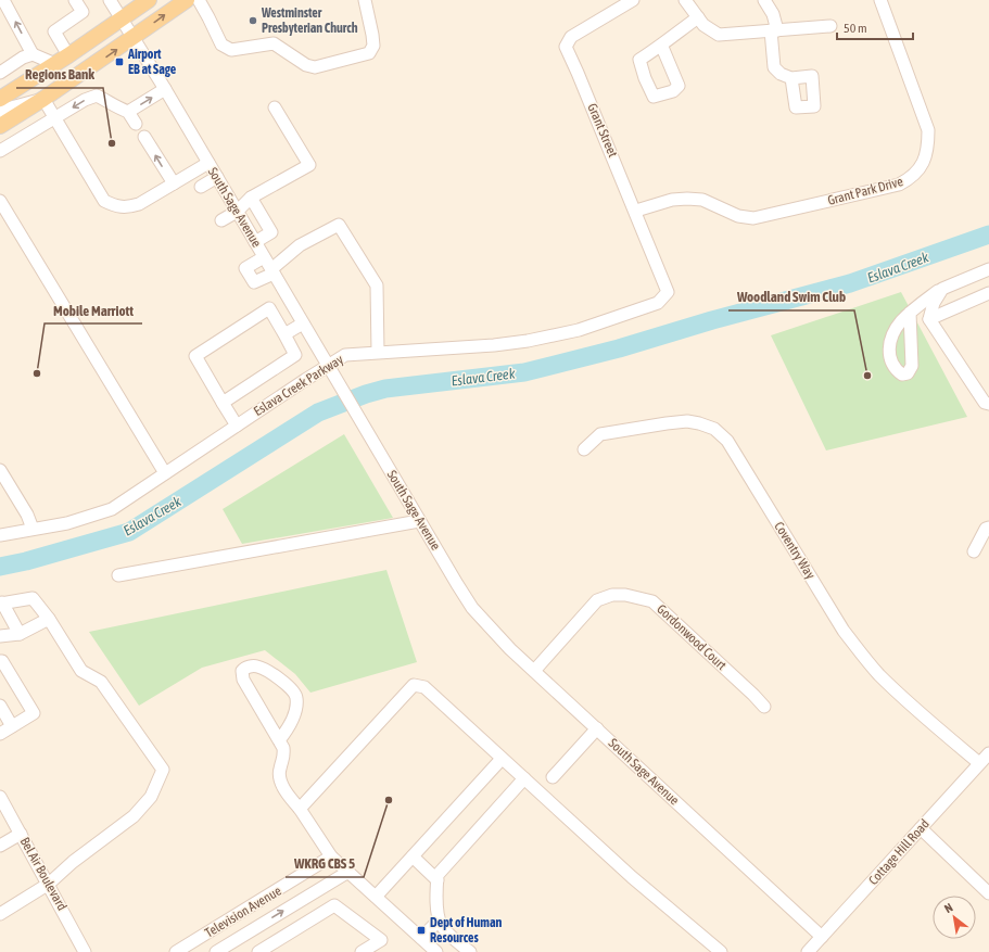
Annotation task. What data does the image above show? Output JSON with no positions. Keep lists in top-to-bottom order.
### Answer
{
  "streets": {
    "street": [
      "Grant Street",
      "Grant Park Drive",
      "South Sage Avenue",
      "Eslava Creek Parkway",
      "Coventry Way",
      "Gordonwood Court",
      "Cottage Hill Road",
      "Bel Air Boulevard",
      "Television Avenue"
    ]
  },
  "crossings": [
    ["Grant Street", "Grant Park Drive"],
    ["Grant Street", "Eslava Creek Parkway"],
    ["South Sage Avenue", "Eslava Creek Parkway"],
    ["South Sage Avenue", "Gordonwood Court"],
    ["South Sage Avenue", "Cottage Hill Road"],
    ["Coventry Way", "Cottage Hill Road"]
  ],
  "water": ["Eslava Creek"],
  "places": {
    "other": [
      "Westminster Presbyterian Church",
      "Regions Bank",
      "Mobile Marriott",
      "Woodland Swim Club",
      "WKRG CBS 5"
    ],
    "transit": ["Airport EB at Sage", "Dept of Human Resources"]
  },
  "scale_bar": "50 m",
  "north": "top left"
}
